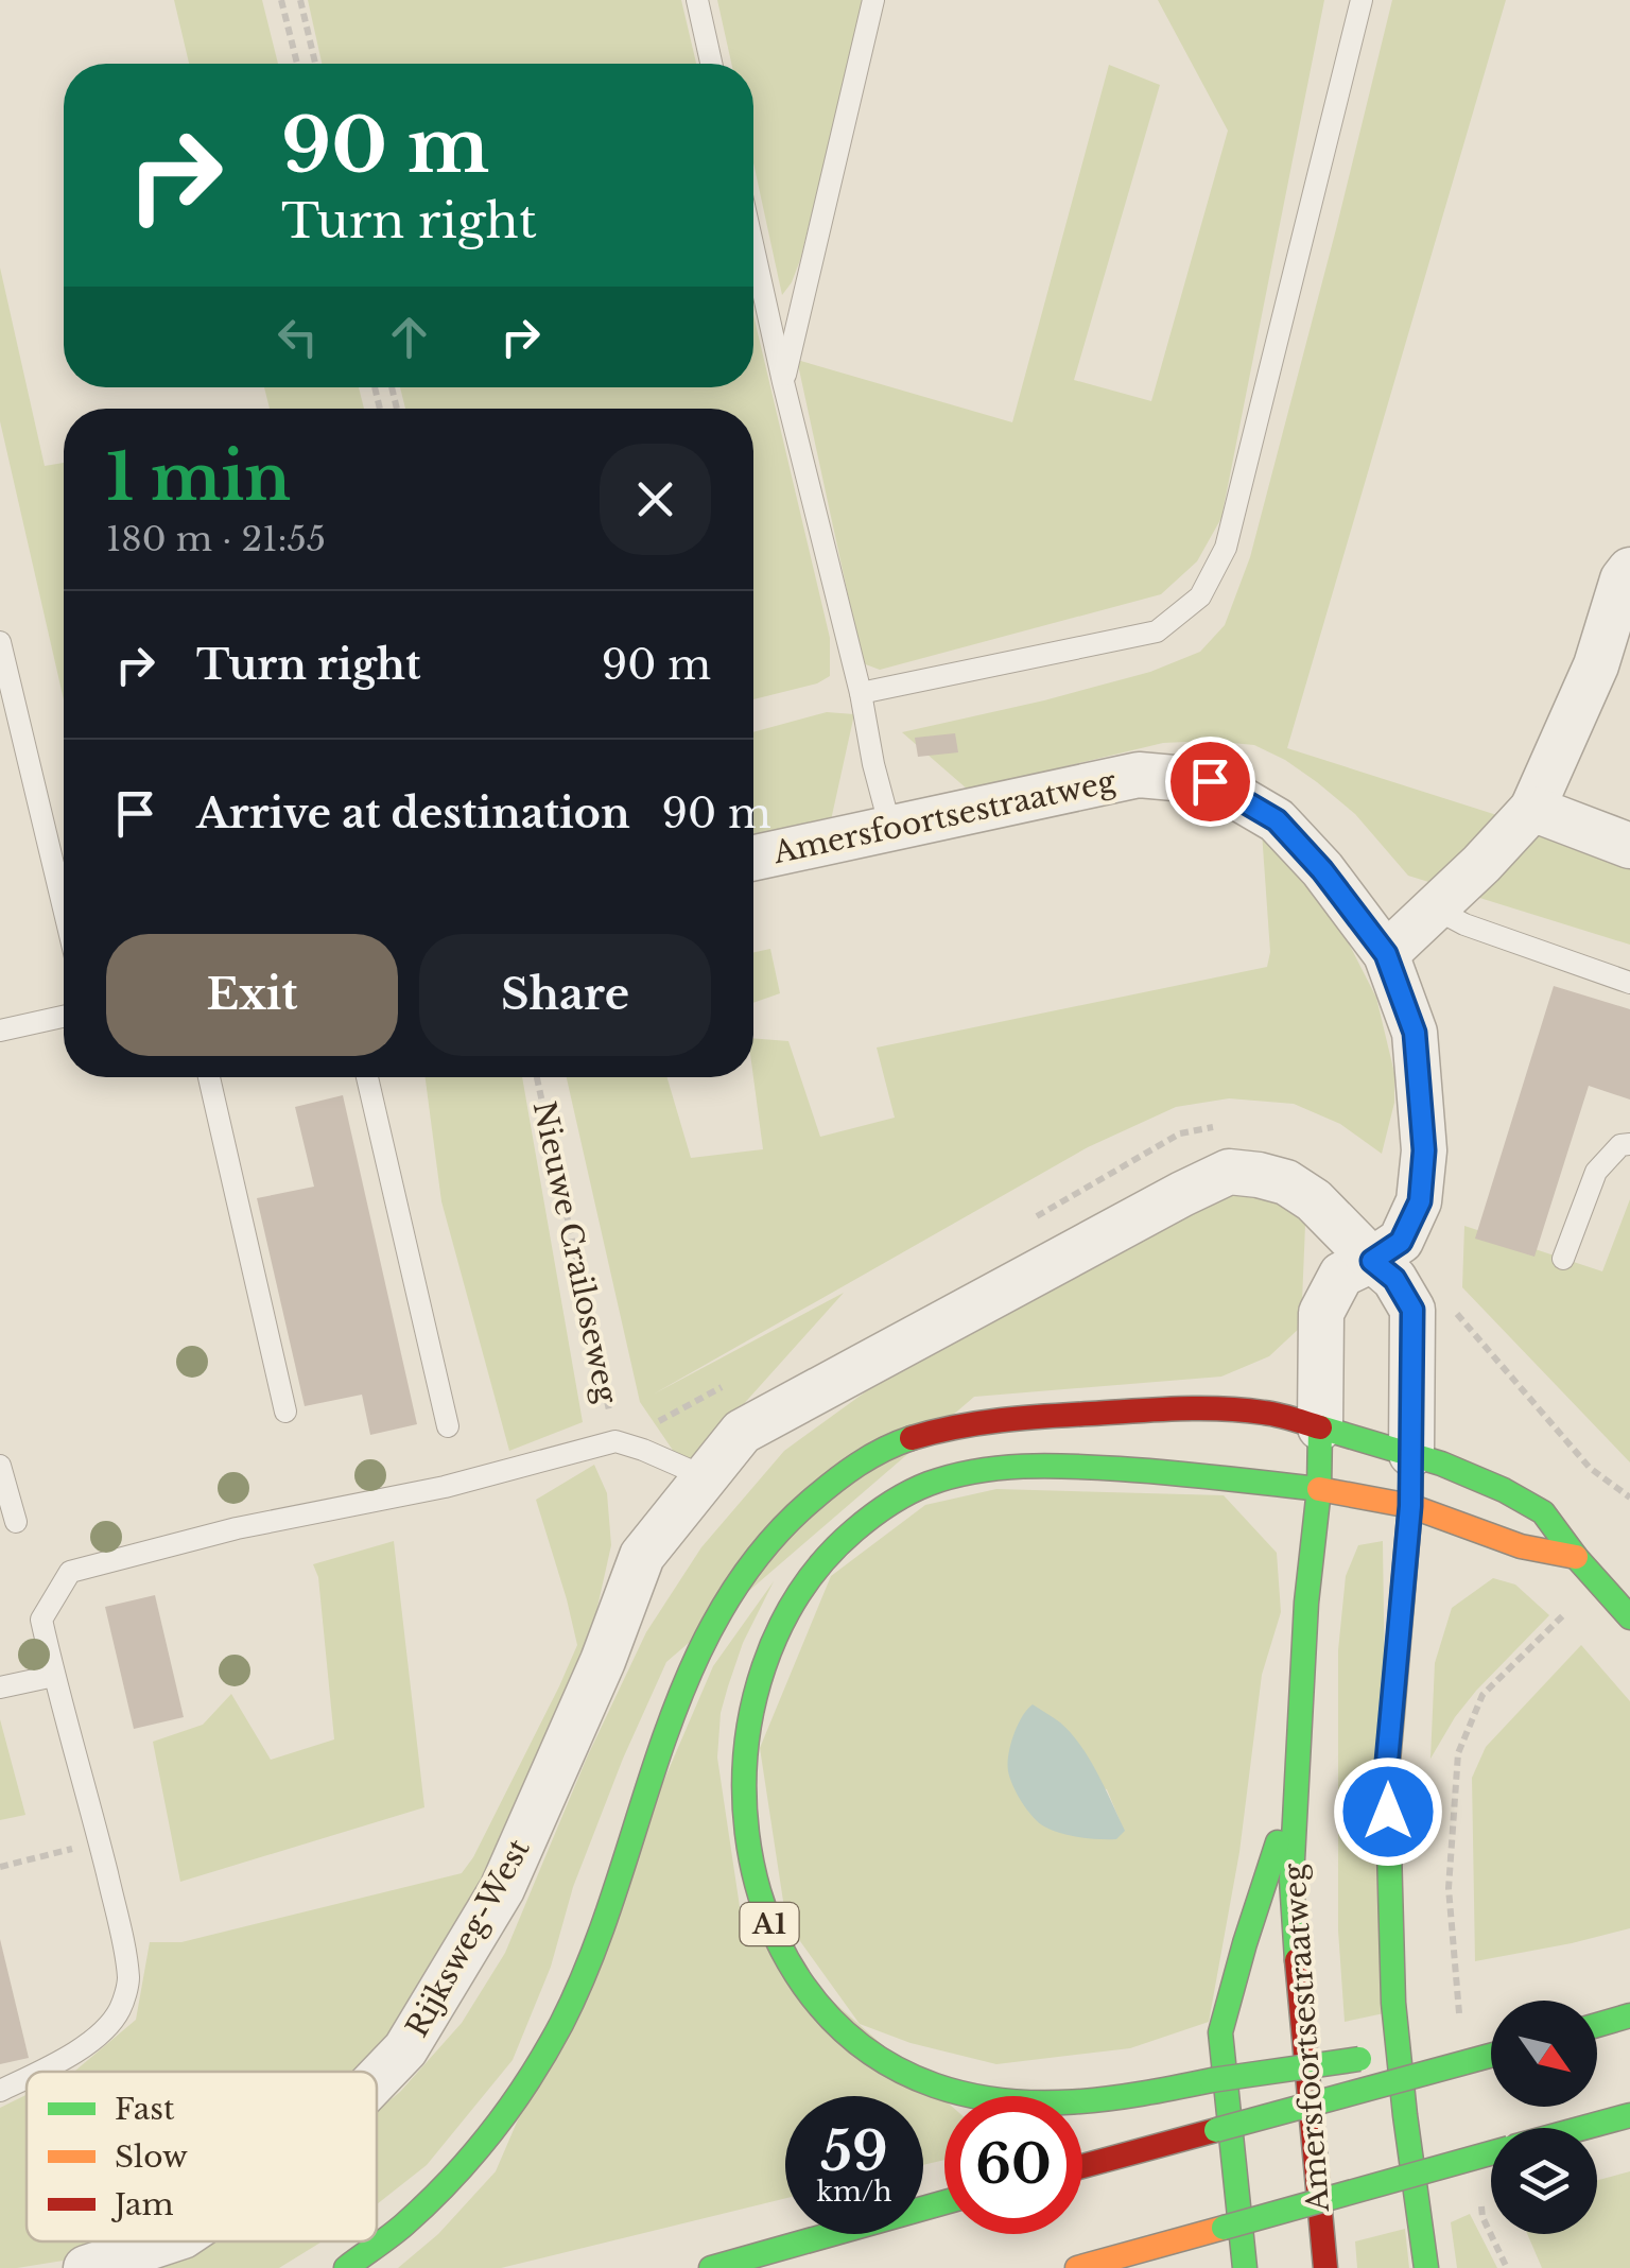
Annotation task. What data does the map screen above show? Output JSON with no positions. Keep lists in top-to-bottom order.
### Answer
{
  "streets": {
    "main road": ["Amersfoortsestraatweg", "A1"],
    "street": ["Rijksweg-West"],
    "path": ["Nieuwe Crailoseweg"]
  },
  "crossings": [
    ["Amersfoortsestraatweg", "A1"]
  ],
  "legend": ["Fast", "Slow", "Jam"],
  "north": "bottom right",
  "page": {
    "turn": ["90 m", "Turn right"],
    "heading": ["1 min", "180 m · 21:55"],
    "list": [
      {
        "name": "Turn right",
        "value": "90 m"
      },
      {
        "name": "Arrive at destination",
        "value": "90 m"
      }
    ],
    "buttons": ["Exit", "Share"],
    "speed": "59 km/h",
    "limit": "60"
  }
}
